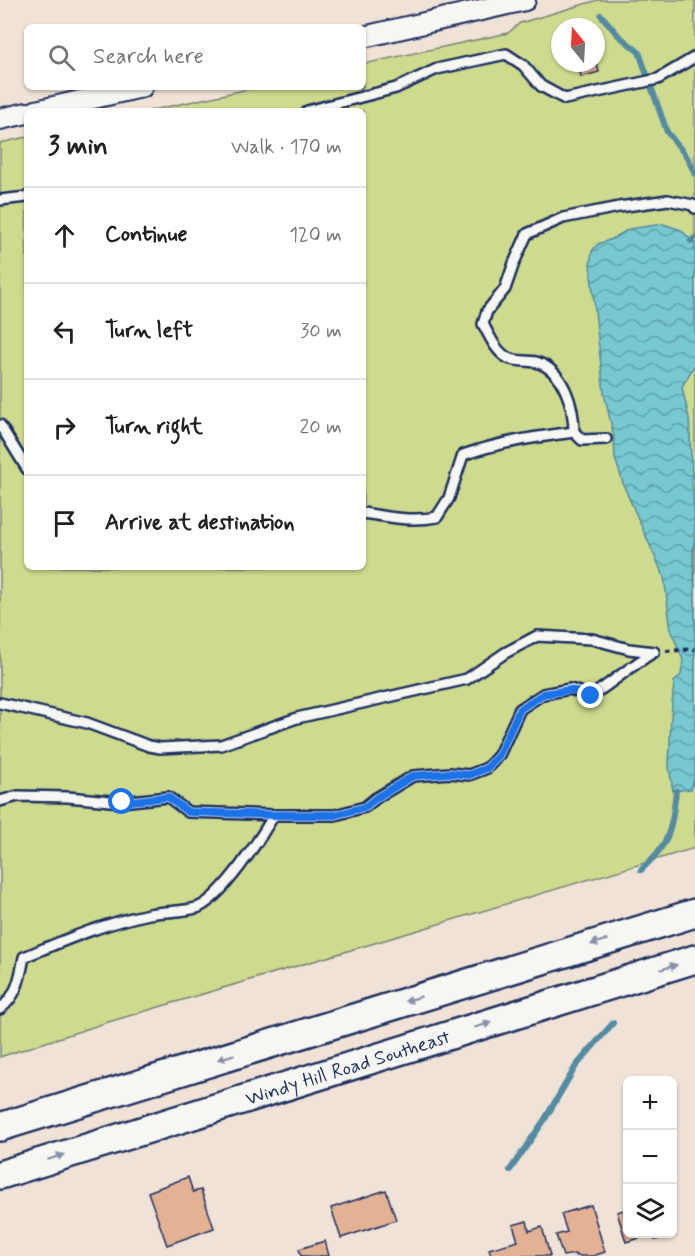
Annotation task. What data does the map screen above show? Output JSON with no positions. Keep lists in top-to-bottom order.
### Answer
{
  "streets": {
    "main road": ["Windy Hill Road Southeast"]
  },
  "north": "top",
  "page": {
    "search": "Search here",
    "heading": ["3 min", "Walk · 170 m"],
    "list": [
      ["Continue", "120 m"],
      ["Turn left", "30 m"],
      ["Turn right", "20 m"],
      "Arrive at destination"
    ],
    "map_buttons": ["+", "−"]
  }
}
